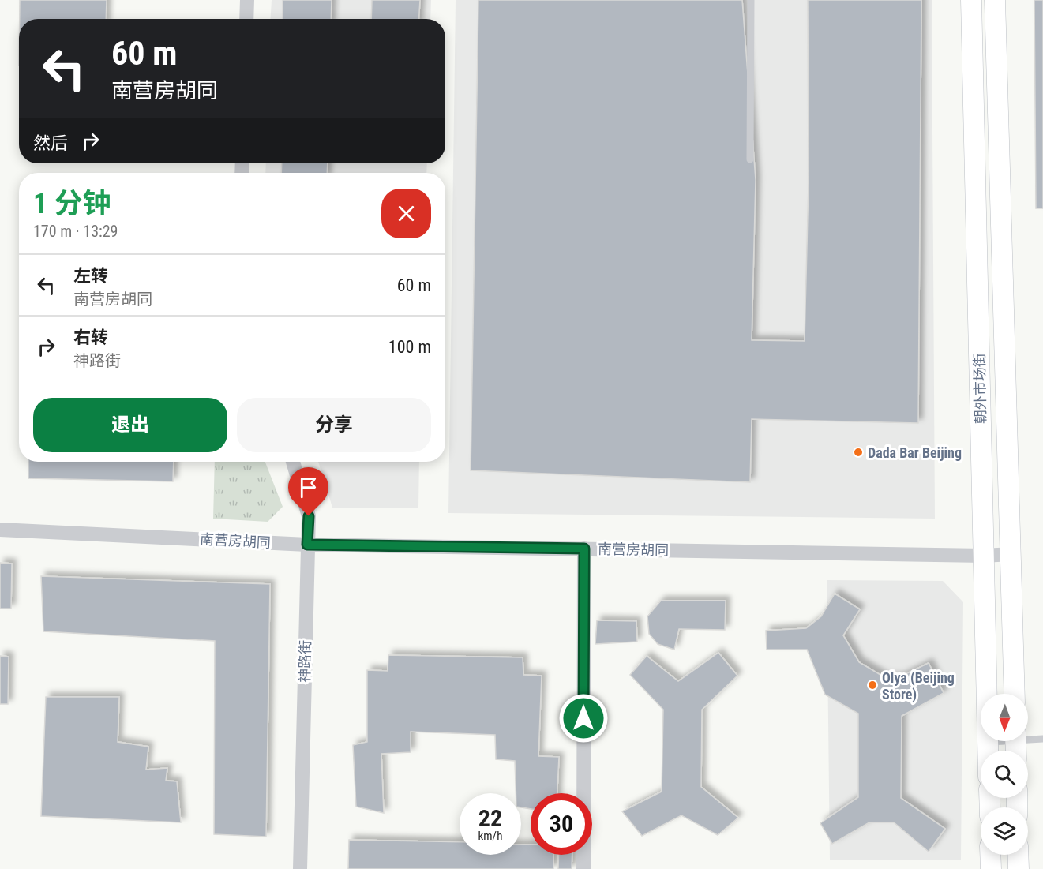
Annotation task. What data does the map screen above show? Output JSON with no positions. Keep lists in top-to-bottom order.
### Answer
{
  "streets": {
    "main road": ["朝外市场街"],
    "street": ["南营房胡同", "神路街"]
  },
  "crossings": [
    ["朝外市场街", "南营房胡同"],
    ["南营房胡同", "神路街"]
  ],
  "places": ["Dada Bar Beijing", "Olya (Beijing Store)"],
  "north": "bottom",
  "page": {
    "turn": ["60 m", "南营房胡同"],
    "then": "然后",
    "heading": ["1 分钟", "170 m · 13:29"],
    "list": [
      {
        "name": "左转",
        "note": "南营房胡同",
        "value": "60 m"
      },
      {
        "name": "右转",
        "note": "神路街",
        "value": "100 m"
      }
    ],
    "buttons": ["退出", "分享"],
    "speed": "22 km/h",
    "limit": "30"
  }
}
